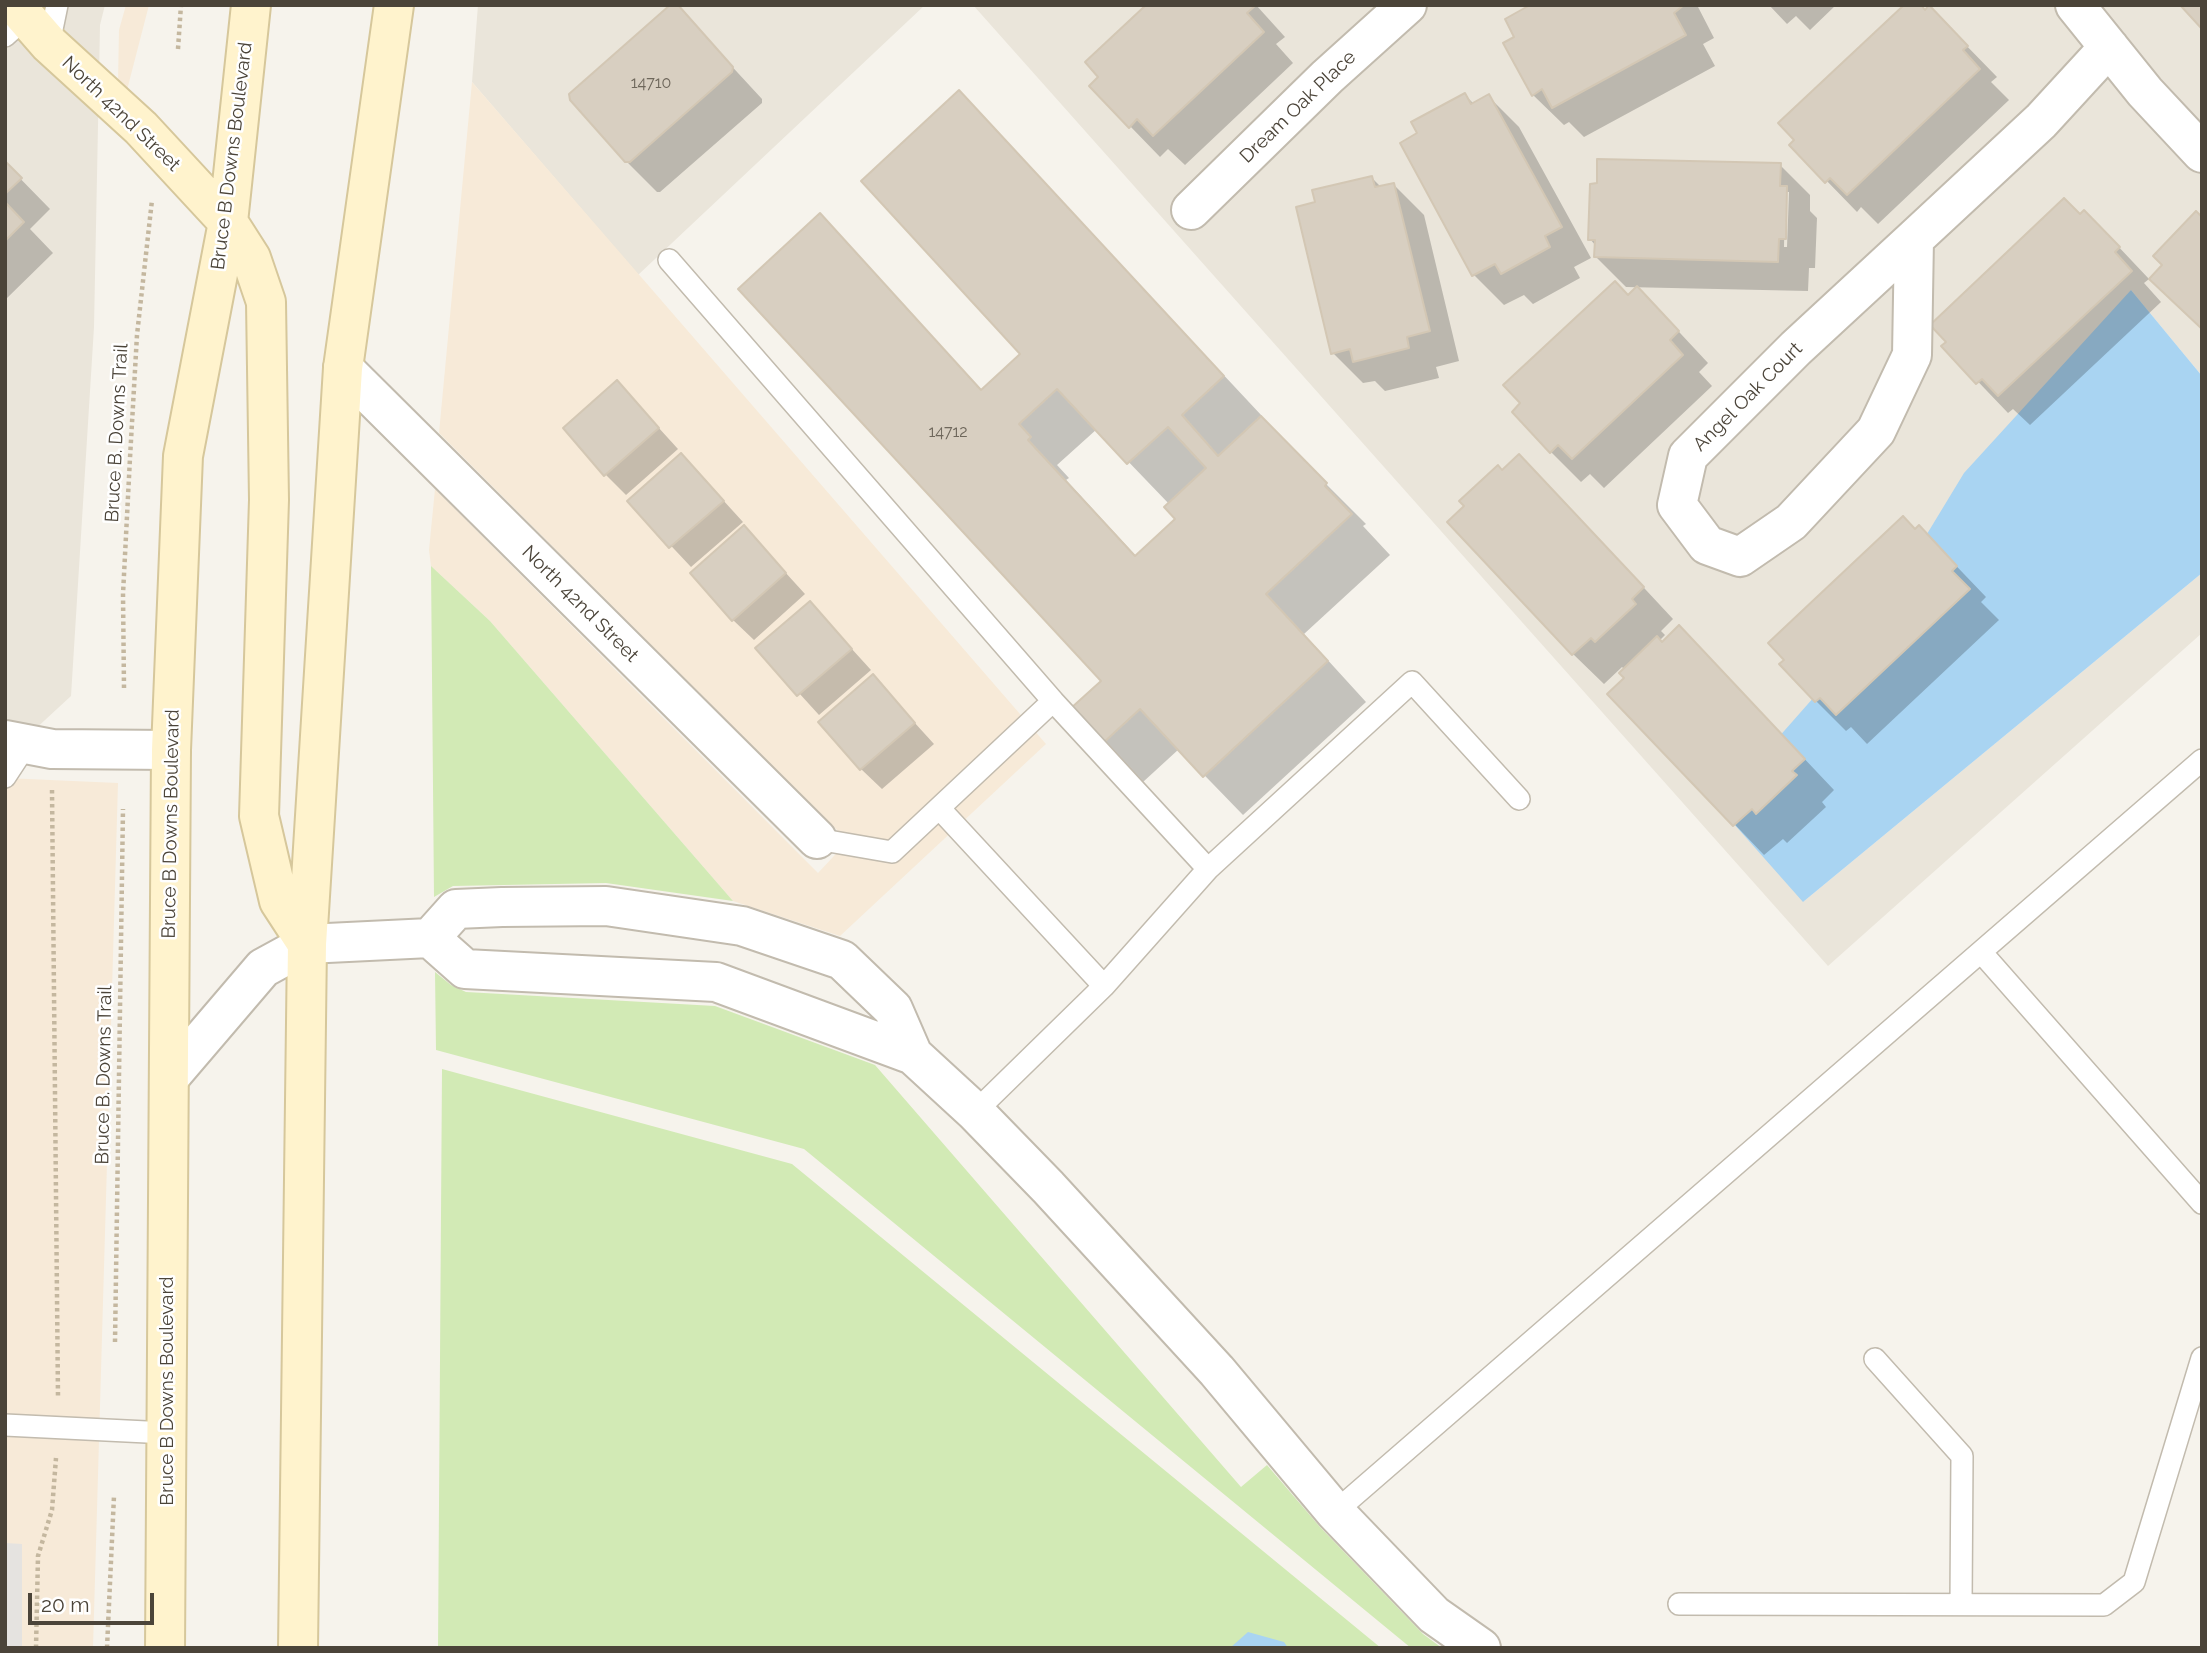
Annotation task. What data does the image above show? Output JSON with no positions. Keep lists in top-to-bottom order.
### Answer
{
  "streets": {
    "main road": ["North 42nd Street", "Bruce B Downs Boulevard"],
    "street": ["Dream Oak Place", "Angel Oak Court"],
    "path": ["Bruce B. Downs Trail"]
  },
  "crossings": [
    ["North 42nd Street", "Bruce B Downs Boulevard"]
  ],
  "house_numbers": ["14710", "14712"],
  "scale_bar": "20 m"
}
